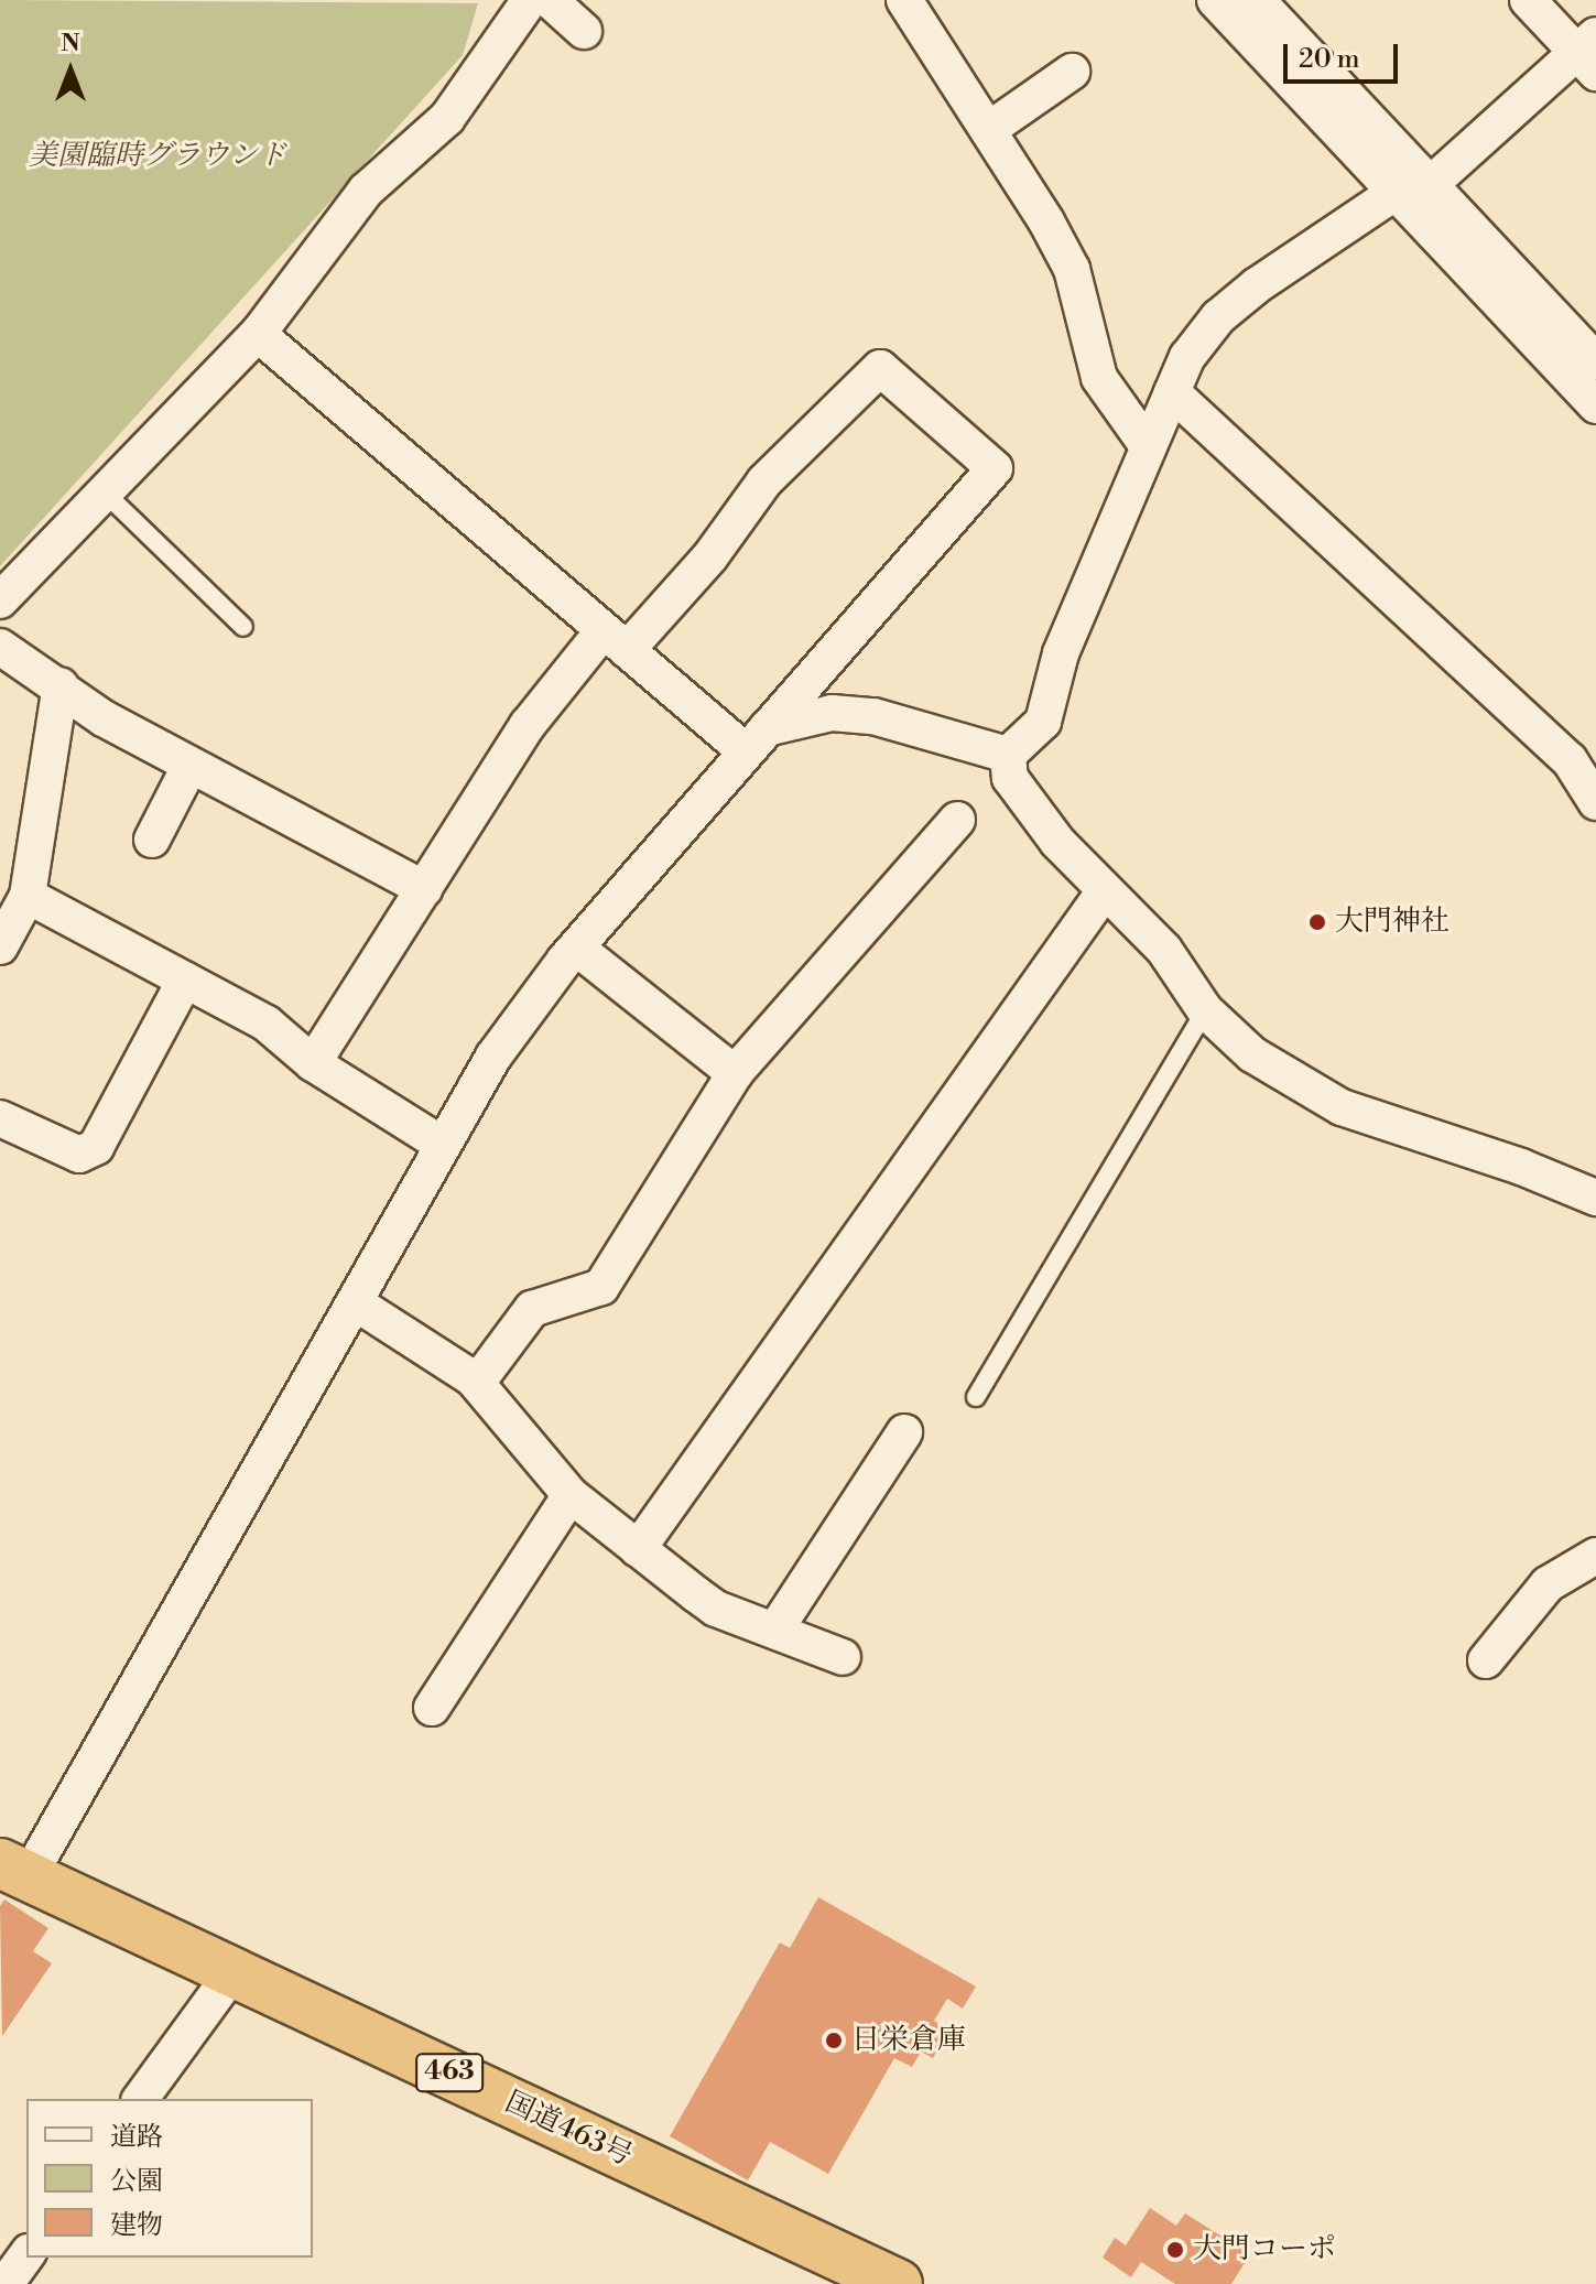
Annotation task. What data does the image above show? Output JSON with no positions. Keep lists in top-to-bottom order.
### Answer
{
  "streets": {
    "highway": ["463", "国道463号"]
  },
  "parks": ["美園臨時グラウンド"],
  "places": ["大門神社", "日栄倉庫", "大門コーポ"],
  "legend": ["道路", "公園", "建物"],
  "scale_bar": "20 m",
  "north": "top"
}
